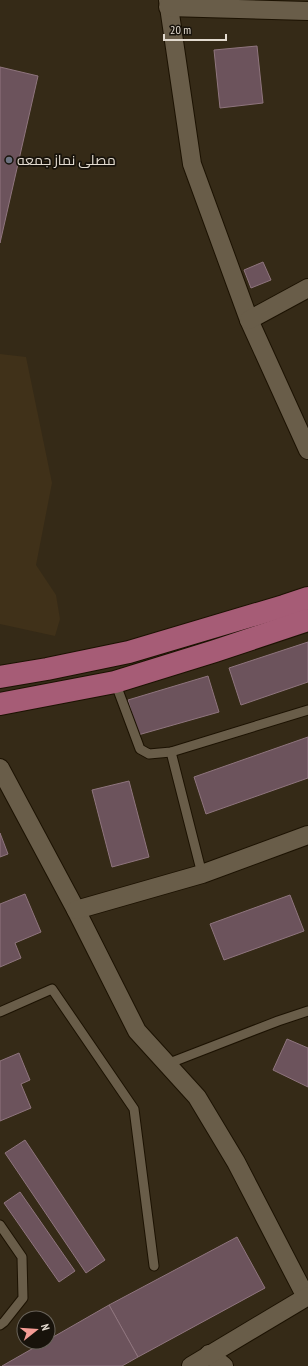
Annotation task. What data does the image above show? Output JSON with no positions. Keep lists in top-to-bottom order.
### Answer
{
  "places": ["مصلی نماز جمعه"],
  "scale_bar": "20 m",
  "north": "right"
}
